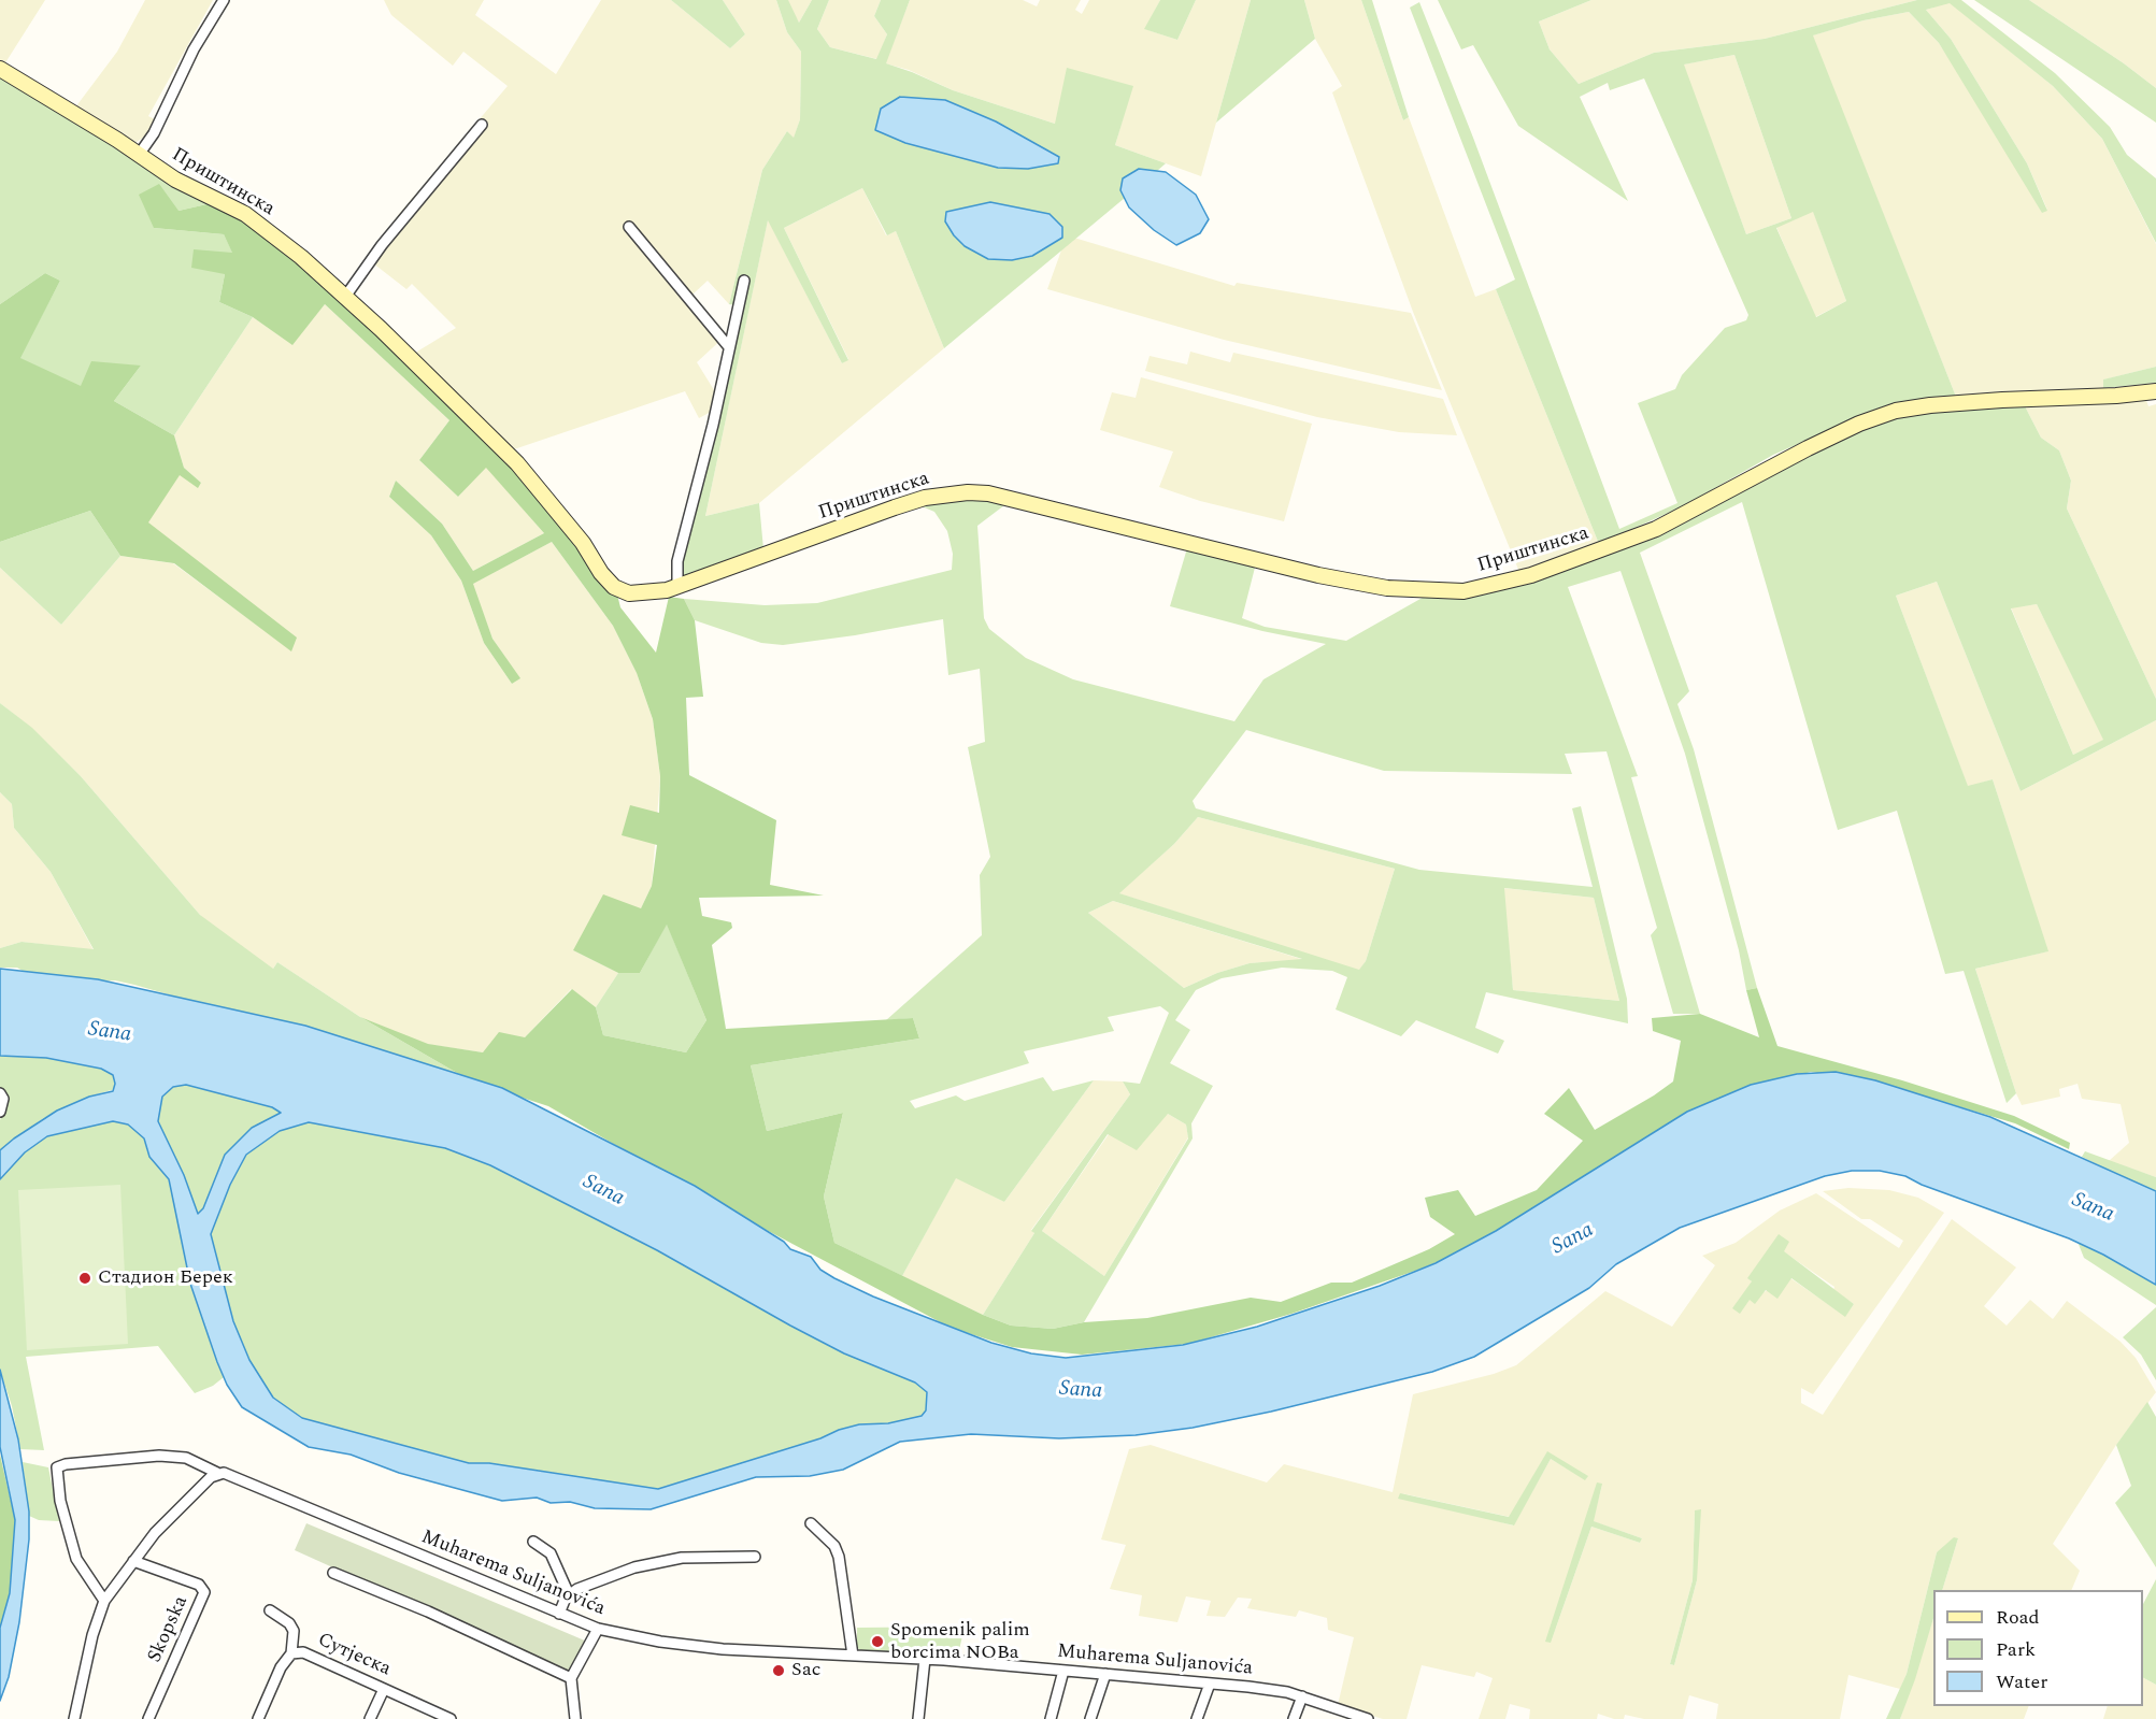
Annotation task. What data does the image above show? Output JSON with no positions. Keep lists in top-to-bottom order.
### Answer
{
  "streets": {
    "street": [
      "Приштинска",
      "Muharema Suljanovića",
      "Skopska",
      "Сутјеска"
    ]
  },
  "water": ["Sana"],
  "places": ["Стадион Берек", "Spomenik palim borcima NOBa", "Sac"],
  "legend": ["Road", "Park", "Water"]
}
